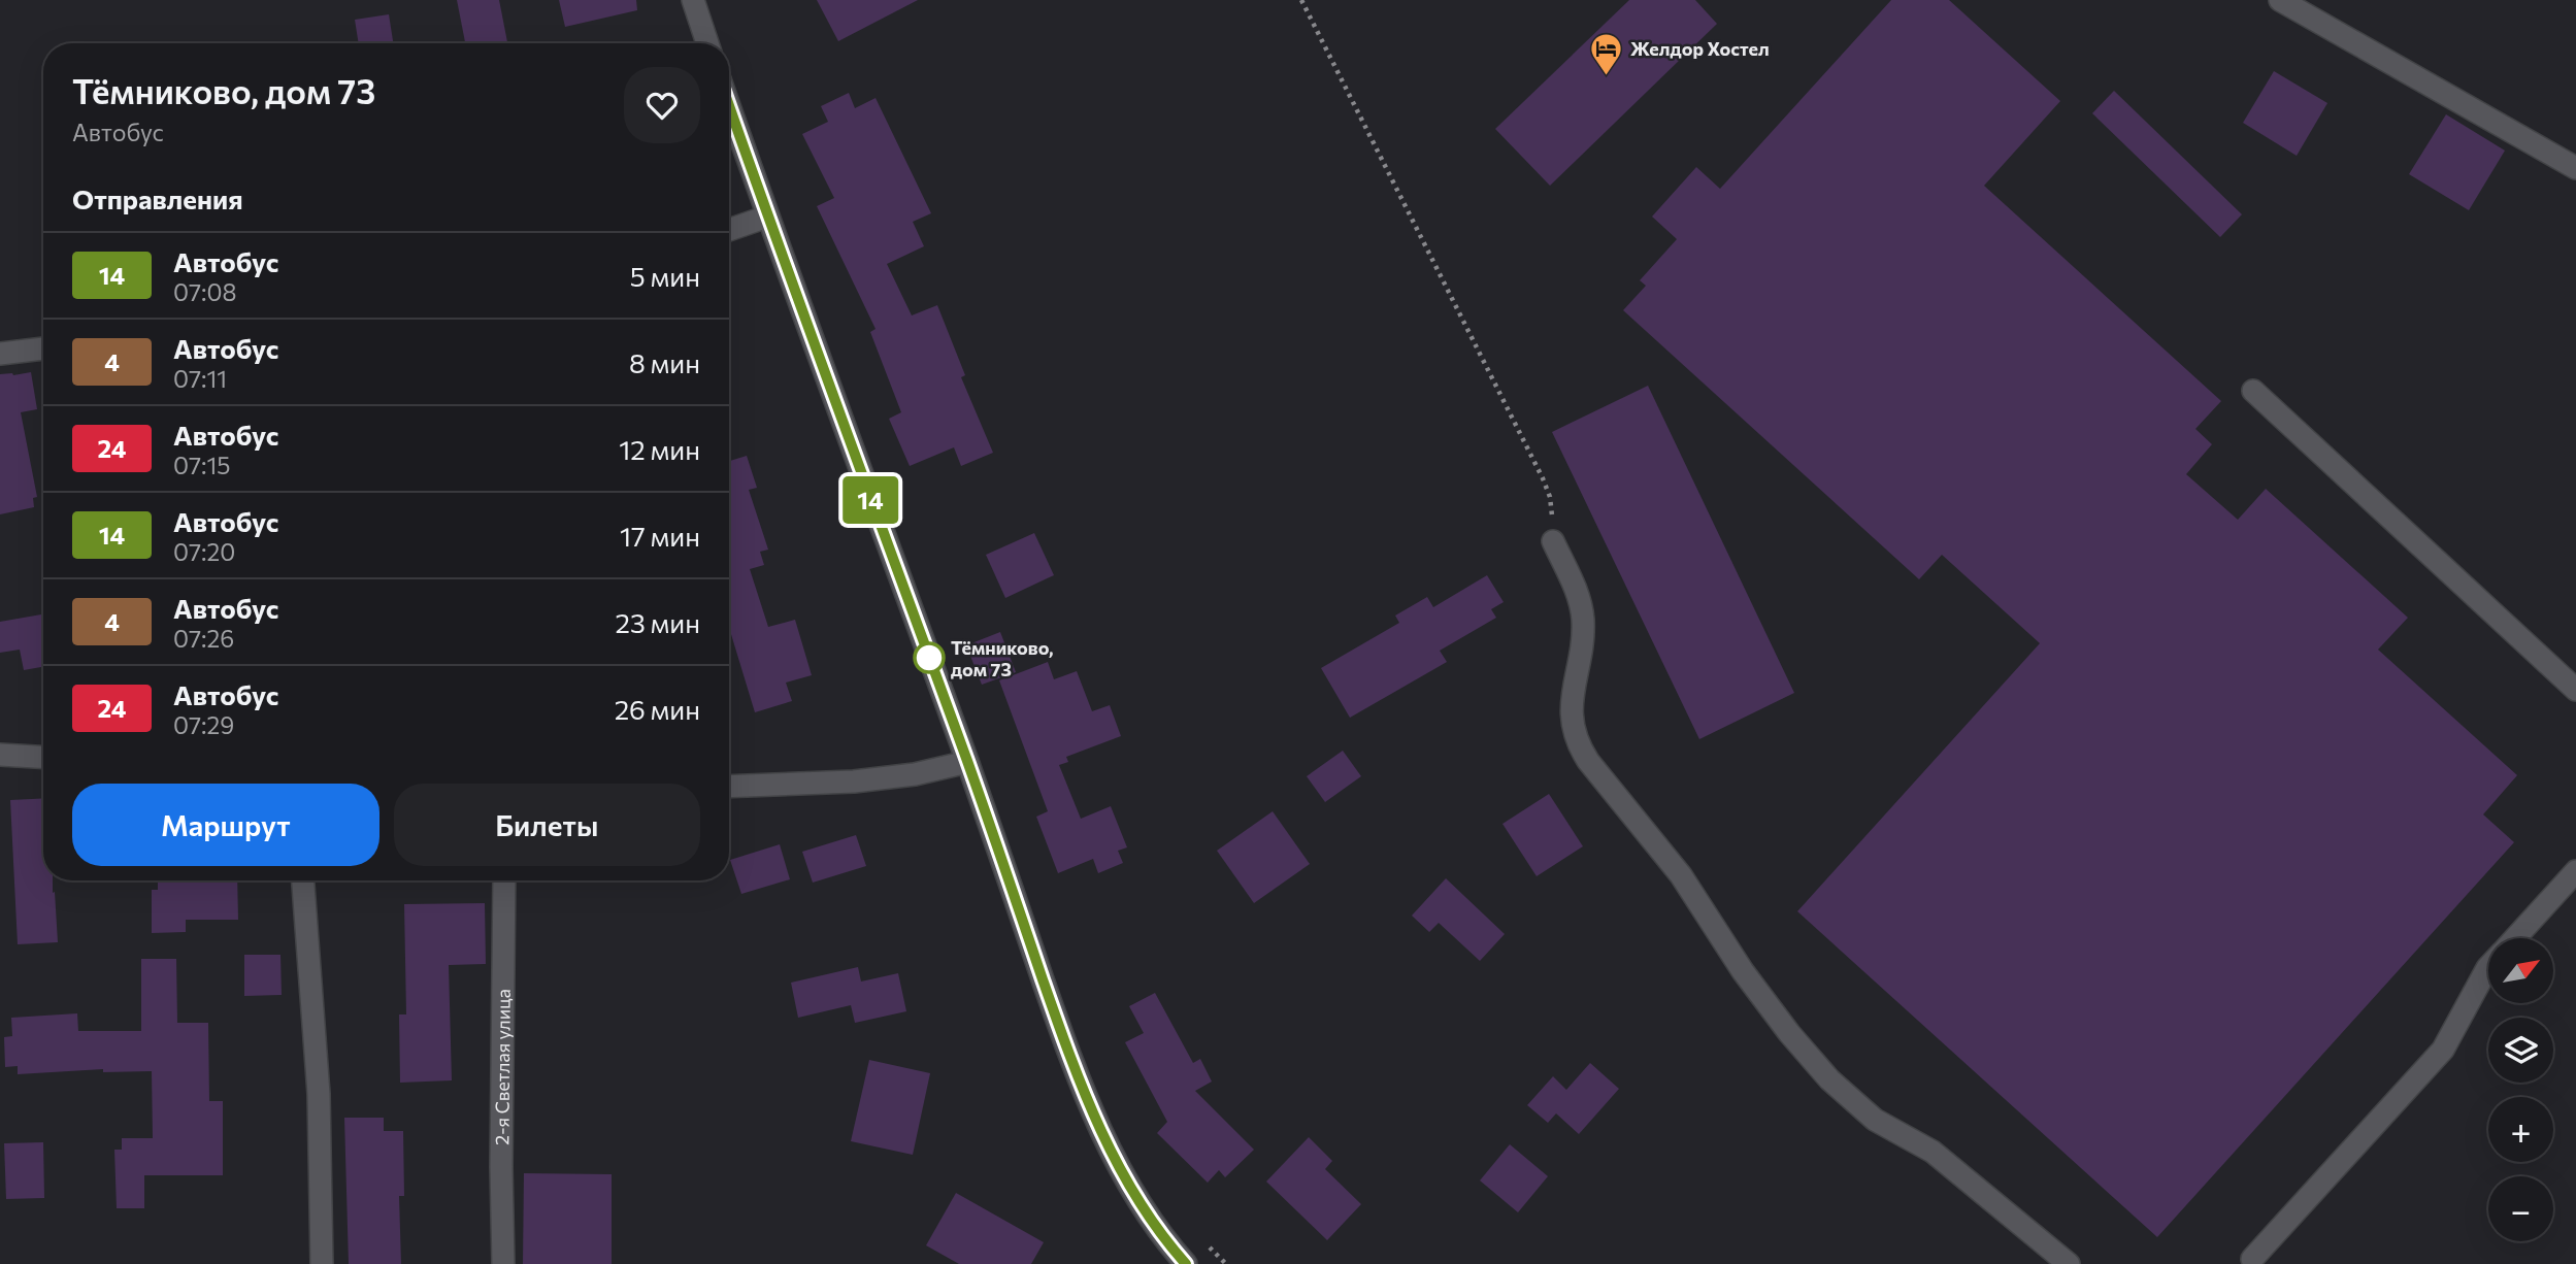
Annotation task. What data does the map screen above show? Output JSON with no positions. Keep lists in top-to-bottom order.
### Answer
{
  "streets": {
    "street": ["2-я Светлая улица"]
  },
  "places": {
    "hotel": ["Желдор Хостел"],
    "other": ["Тёмниково, дом 73"]
  },
  "lines": ["bus line 14"],
  "north": "top right",
  "page": {
    "on_map": "14",
    "heading": [
      ["Тёмниково, дом 73", "Автобус"],
      "Отправления"
    ],
    "list": [
      {
        "mark": "14",
        "name": "Автобус",
        "note": "07:08",
        "value": "5 мин"
      },
      {
        "mark": "4",
        "name": "Автобус",
        "note": "07:11",
        "value": "8 мин"
      },
      {
        "mark": "24",
        "name": "Автобус",
        "note": "07:15",
        "value": "12 мин"
      },
      {
        "mark": "14",
        "name": "Автобус",
        "note": "07:20",
        "value": "17 мин"
      },
      {
        "mark": "4",
        "name": "Автобус",
        "note": "07:26",
        "value": "23 мин"
      },
      {
        "mark": "24",
        "name": "Автобус",
        "note": "07:29",
        "value": "26 мин"
      }
    ],
    "buttons": ["Маршрут", "Билеты"],
    "map_buttons": ["+", "−"]
  }
}
